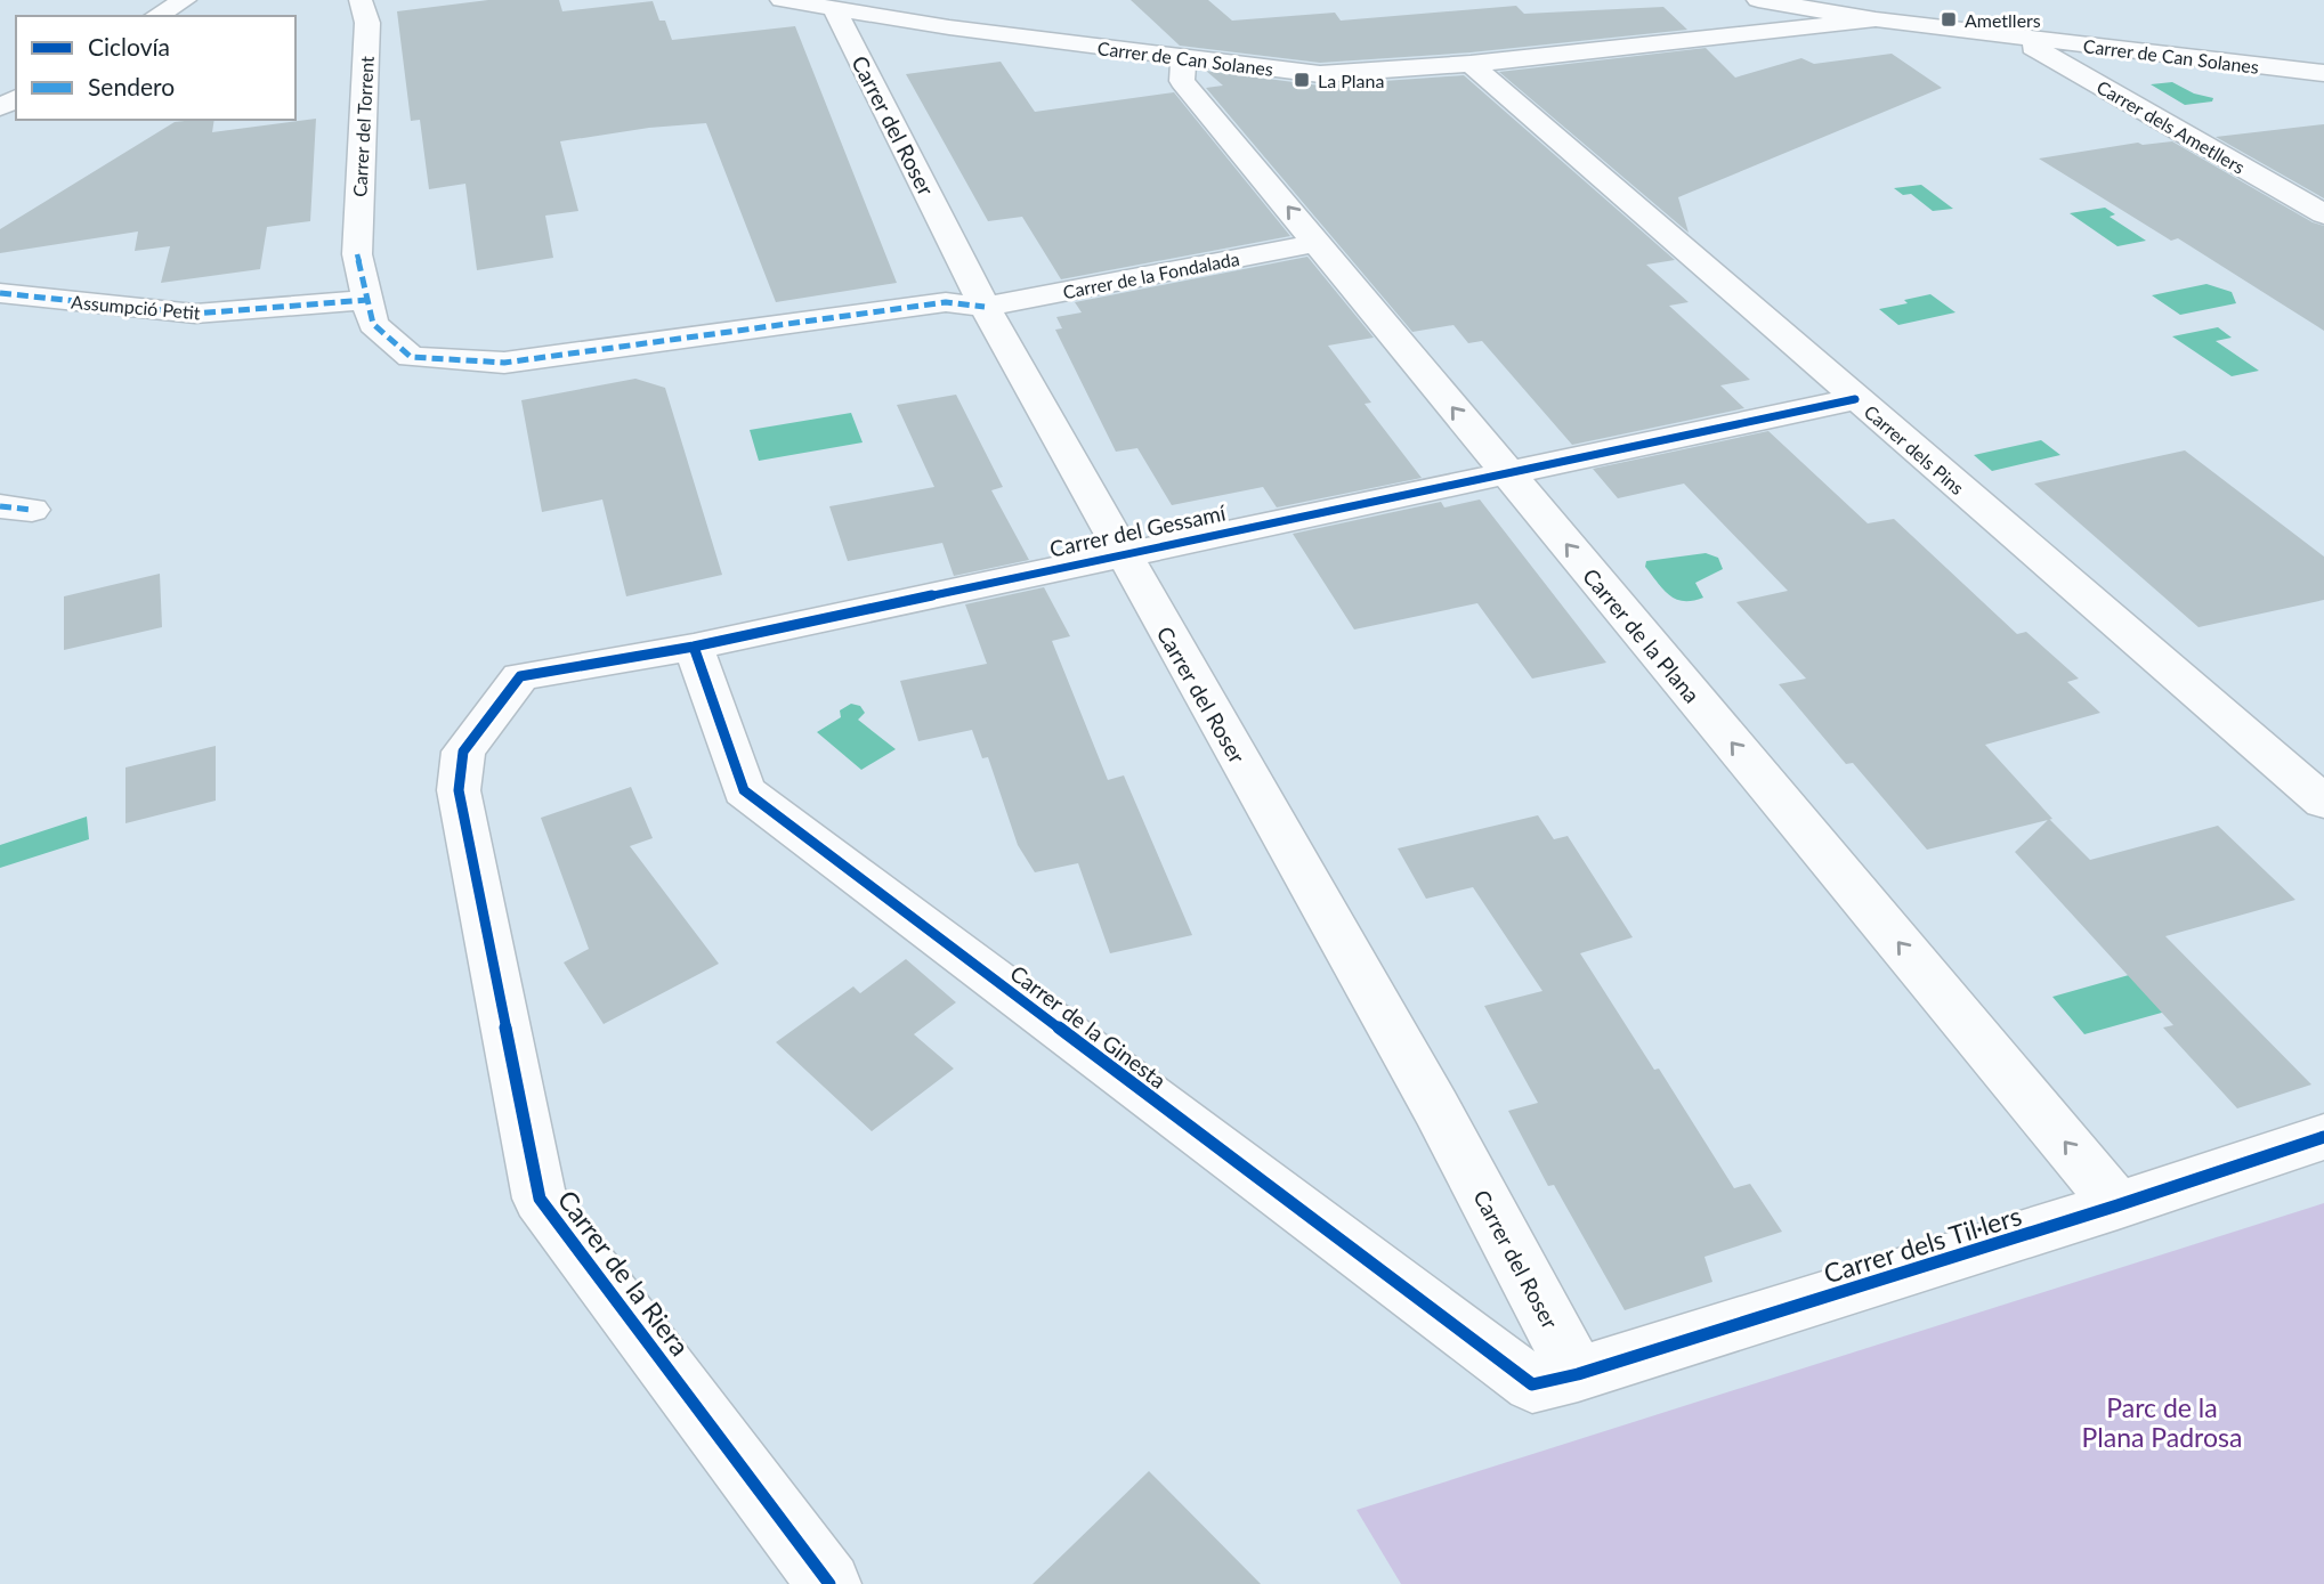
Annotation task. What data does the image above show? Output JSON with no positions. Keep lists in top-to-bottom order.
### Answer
{
  "streets": {
    "street": [
      "Carrer de Can Solanes",
      "Carrer del Roser",
      "Carrer del Torrent",
      "Carrer dels Ametllers",
      "Carrer de la Fondalada",
      "Assumpció Petit",
      "Carrer dels Pins",
      "Carrer del Gessamí",
      "Carrer de la Plana",
      "Carrer de la Ginesta",
      "Carrer dels Til·lers",
      "Carrer de la Riera"
    ]
  },
  "crossings": [
    ["Carrer de Can Solanes", "Carrer del Roser"],
    ["Carrer de Can Solanes", "Carrer dels Ametllers"],
    ["Carrer de Can Solanes", "Carrer dels Pins"],
    ["Carrer de Can Solanes", "Carrer de la Plana"],
    ["Carrer del Roser", "Carrer de la Fondalada"],
    ["Carrer del Roser", "Carrer del Gessamí"],
    ["Carrer del Roser", "Carrer de la Ginesta"],
    ["Carrer del Roser", "Carrer dels Til·lers"],
    ["Carrer del Torrent", "Carrer de la Fondalada"],
    ["Carrer del Torrent", "Assumpció Petit"],
    ["Carrer de la Fondalada", "Assumpció Petit"],
    ["Carrer de la Fondalada", "Carrer de la Plana"],
    ["Carrer dels Pins", "Carrer del Gessamí"],
    ["Carrer del Gessamí", "Carrer de la Plana"],
    ["Carrer del Gessamí", "Carrer de la Ginesta"],
    ["Carrer del Gessamí", "Carrer de la Riera"],
    ["Carrer de la Plana", "Carrer dels Til·lers"],
    ["Carrer de la Ginesta", "Carrer dels Til·lers"]
  ],
  "one_way": ["Carrer de la Plana"],
  "parks": ["Parc de la Plana Padrosa"],
  "places": {
    "transit": ["Ametllers", "La Plana"]
  },
  "legend": ["Ciclovía", "Sendero"]
}
